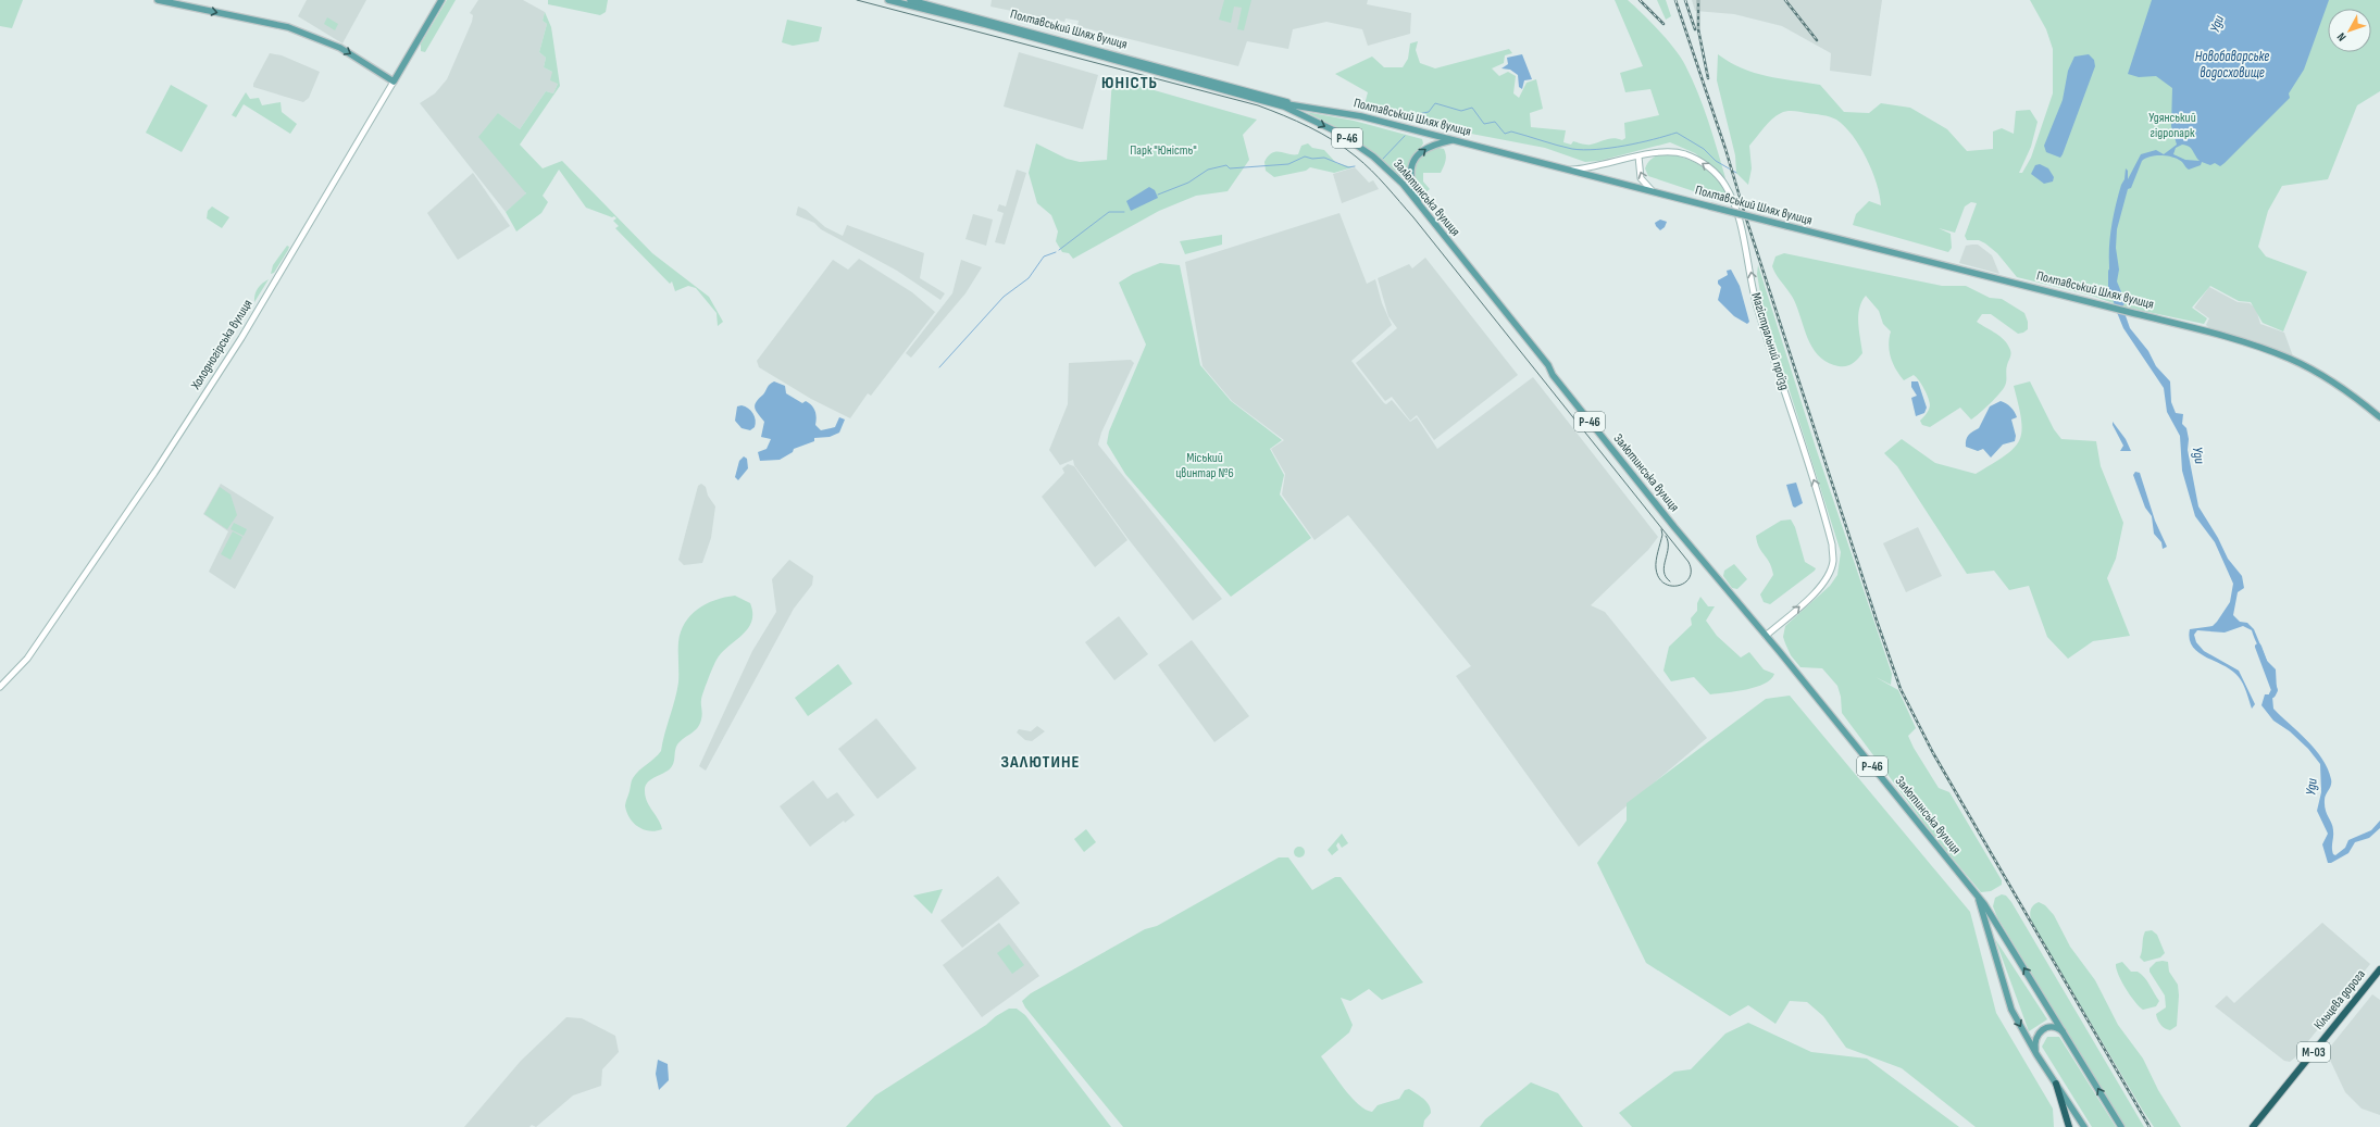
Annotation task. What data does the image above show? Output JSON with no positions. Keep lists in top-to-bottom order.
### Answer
{
  "streets": {
    "highway": ["Кільцева дорога", "М-03"],
    "main road": [
      "Полтавський Шлях вулиця",
      "Р-46",
      "Залютинська вулиця",
      "Магістральний проїзд",
      "Холодногірська вулиця"
    ]
  },
  "crossings": [
    ["Полтавський Шлях вулиця", "Залютинська вулиця"],
    ["Полтавський Шлях вулиця", "Магістральний проїзд"],
    ["Р-46", "Залютинська вулиця"],
    ["Залютинська вулиця", "Магістральний проїзд"]
  ],
  "one_way": ["Магістральний проїзд"],
  "districts": ["ЮНІСТЬ", "ЗАЛЮТИНЕ"],
  "water": ["Уди", "Новобаварське водосховище"],
  "parks": ["Удянський гідропарк", "Парк \"Юність\"", "Міський цвинтар №6"],
  "north": "bottom left"
}
